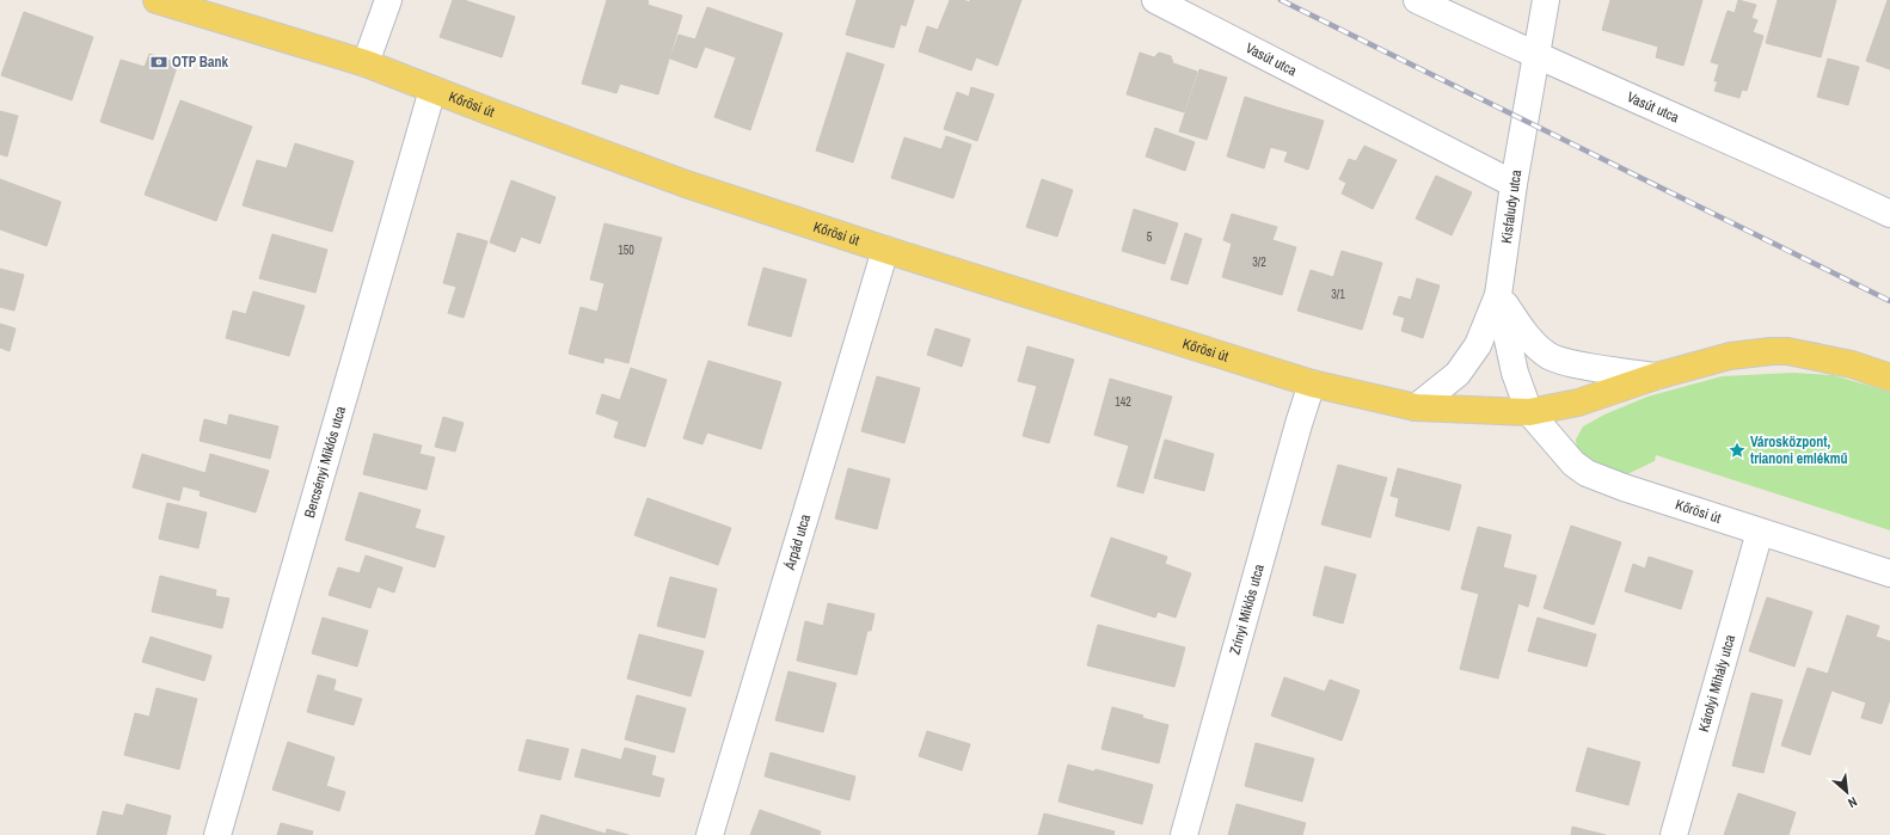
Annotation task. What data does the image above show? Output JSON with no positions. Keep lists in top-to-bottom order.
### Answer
{
  "streets": {
    "main road": ["Kőrösi út"],
    "street": [
      "Vasút utca",
      "Kisfaludy utca",
      "Bercsényi Miklós utca",
      "Árpád utca",
      "Zrínyi Miklós utca",
      "Károlyi Mihály utca"
    ]
  },
  "crossings": [
    ["Vasút utca", "Kisfaludy utca"],
    ["Kőrösi út", "Kisfaludy utca"],
    ["Kőrösi út", "Bercsényi Miklós utca"],
    ["Kőrösi út", "Árpád utca"],
    ["Kőrösi út", "Zrínyi Miklós utca"],
    ["Kőrösi út", "Károlyi Mihály utca"]
  ],
  "places": {
    "bank": ["OTP Bank"],
    "place": ["Városközpont, trianoni emlékmű"]
  },
  "house_numbers": [
    "5",
    "150",
    "3/2",
    "3/1",
    "142"
  ],
  "north": "bottom right"
}
